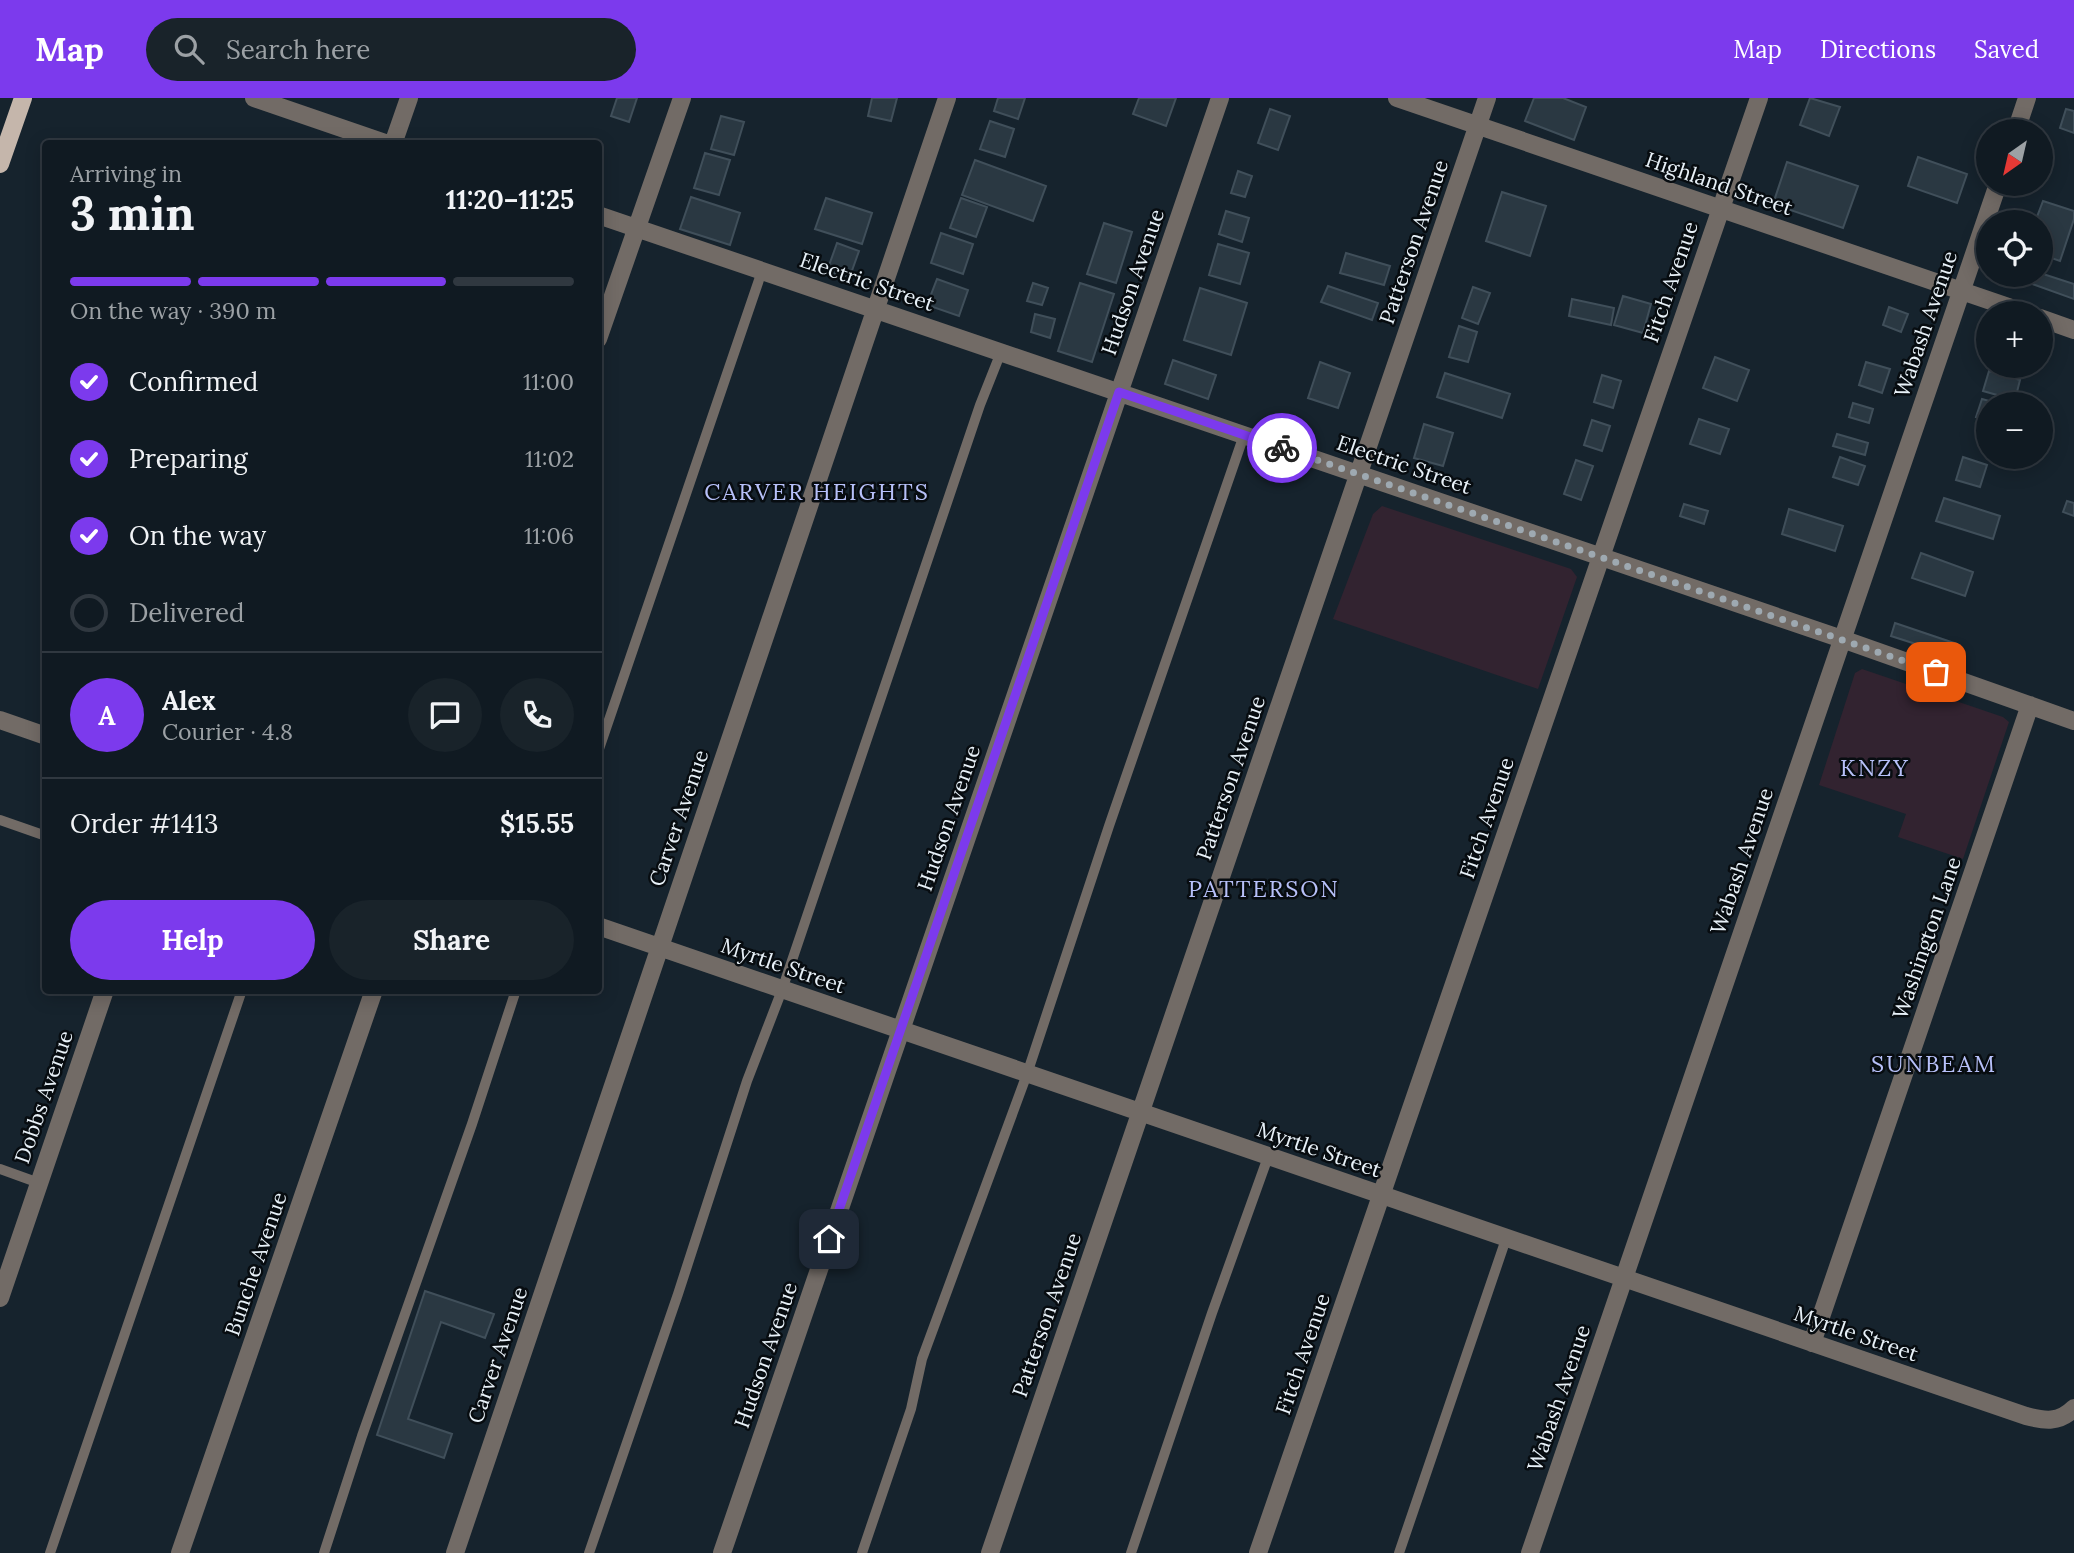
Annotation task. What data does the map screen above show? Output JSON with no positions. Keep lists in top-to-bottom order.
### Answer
{
  "streets": {
    "street": [
      "Highland Street",
      "Patterson Avenue",
      "Electric Street",
      "Hudson Avenue",
      "Fitch Avenue",
      "Wabash Avenue",
      "Carver Avenue",
      "Washington Lane",
      "Myrtle Street",
      "Dobbs Avenue",
      "Bunche Avenue"
    ]
  },
  "crossings": [
    ["Highland Street", "Patterson Avenue"],
    ["Highland Street", "Fitch Avenue"],
    ["Highland Street", "Wabash Avenue"],
    ["Patterson Avenue", "Electric Street"],
    ["Patterson Avenue", "Myrtle Street"],
    ["Electric Street", "Hudson Avenue"],
    ["Electric Street", "Fitch Avenue"],
    ["Electric Street", "Wabash Avenue"],
    ["Electric Street", "Carver Avenue"],
    ["Electric Street", "Washington Lane"],
    ["Hudson Avenue", "Myrtle Street"],
    ["Fitch Avenue", "Myrtle Street"],
    ["Wabash Avenue", "Myrtle Street"],
    ["Carver Avenue", "Myrtle Street"],
    ["Washington Lane", "Myrtle Street"]
  ],
  "districts": [
    "CARVER HEIGHTS",
    "KNZY",
    "PATTERSON",
    "SUNBEAM"
  ],
  "north": "bottom left",
  "page": {
    "header": "Map",
    "search": "Search here",
    "nav": ["Map", "Directions", "Saved"],
    "map_buttons": ["+", "−"],
    "heading": ["3 min", "Arriving in", "11:20–11:25"],
    "panel": [
      "Alex",
      "Courier · 4.8",
      "Order #1413",
      "$15.55"
    ],
    "bar": "On the way · 390 m",
    "list": [
      ["Confirmed", "11:00"],
      ["Preparing", "11:02"],
      ["On the way", "11:06"],
      "Delivered"
    ],
    "round": "A",
    "buttons": ["Help", "Share"]
  }
}
